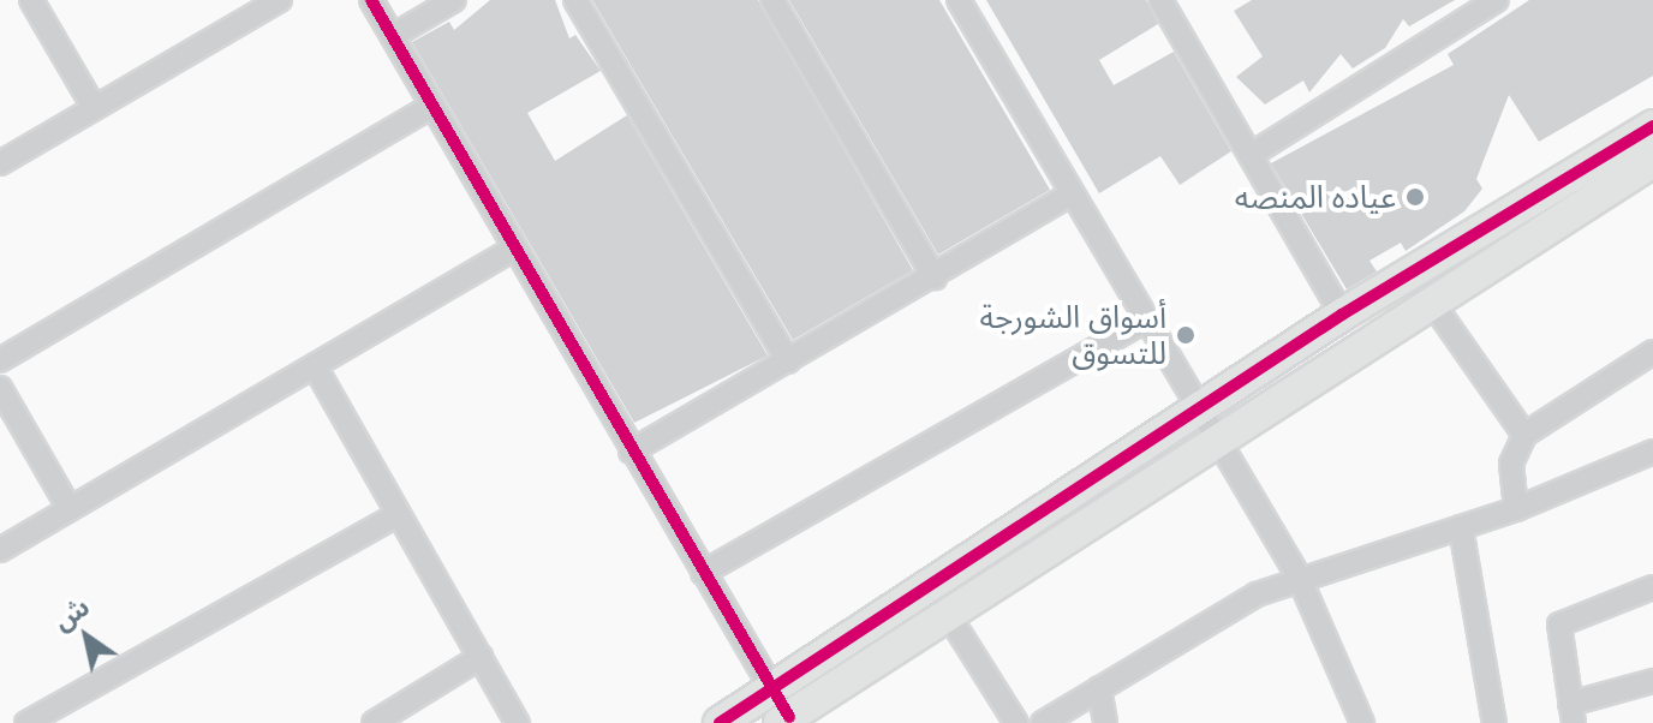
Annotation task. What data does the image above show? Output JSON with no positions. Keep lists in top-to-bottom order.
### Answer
{
  "places": ["عياده المنصه", "أسواق الشورجة للتسوق"],
  "north": "top left"
}
